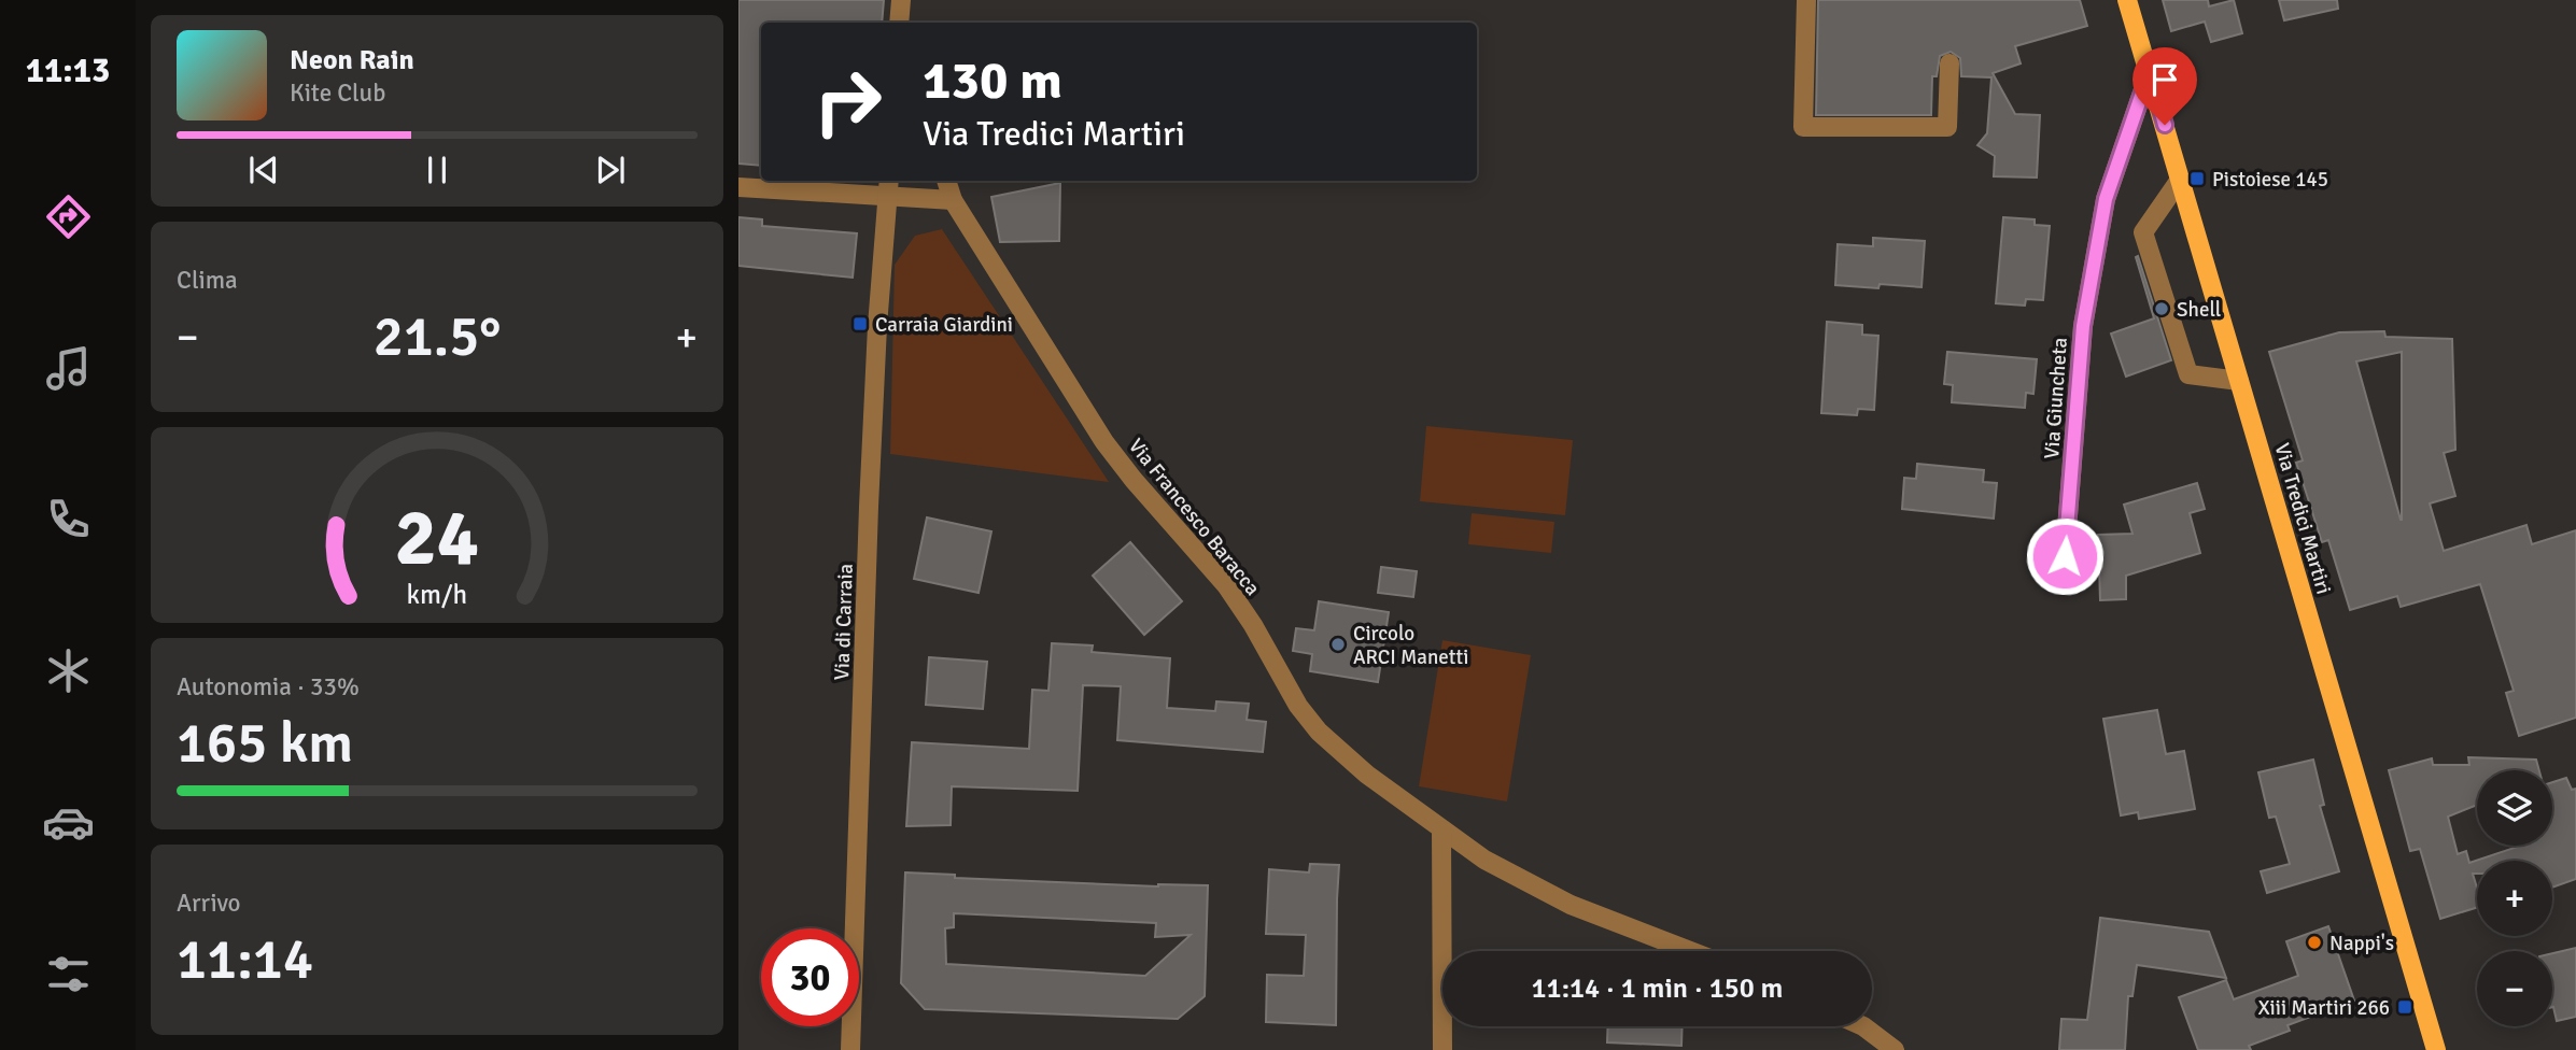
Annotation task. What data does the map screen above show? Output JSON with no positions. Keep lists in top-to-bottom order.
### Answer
{
  "streets": {
    "main road": ["Via Tredici Martiri"],
    "street": ["Via Giuncheta", "Via Francesco Baracca", "Via di Carraia"]
  },
  "crossings": [
    ["Via Giuncheta", "Via Tredici Martiri"]
  ],
  "places": {
    "transit": ["Pistoiese 145", "Carraia Giardini", "Xiii Martiri 266"],
    "other": ["Shell", "Circolo ARCI Manetti", "Nappi's"]
  },
  "page": {
    "tabs": "11:13",
    "turn": ["130 m", "Via Tredici Martiri"],
    "song": ["Neon Rain", "Kite Club"],
    "tile": [
      "Clima",
      ["Autonomia · 33%", "165 km"],
      ["Arrivo", "11:14"]
    ],
    "heat": ["−", "21.5°", "+"],
    "map_buttons": ["+", "−"],
    "limit": "30",
    "trip": "11:14 · 1 min · 150 m",
    "gauge": ["24", "km/h"]
  }
}
